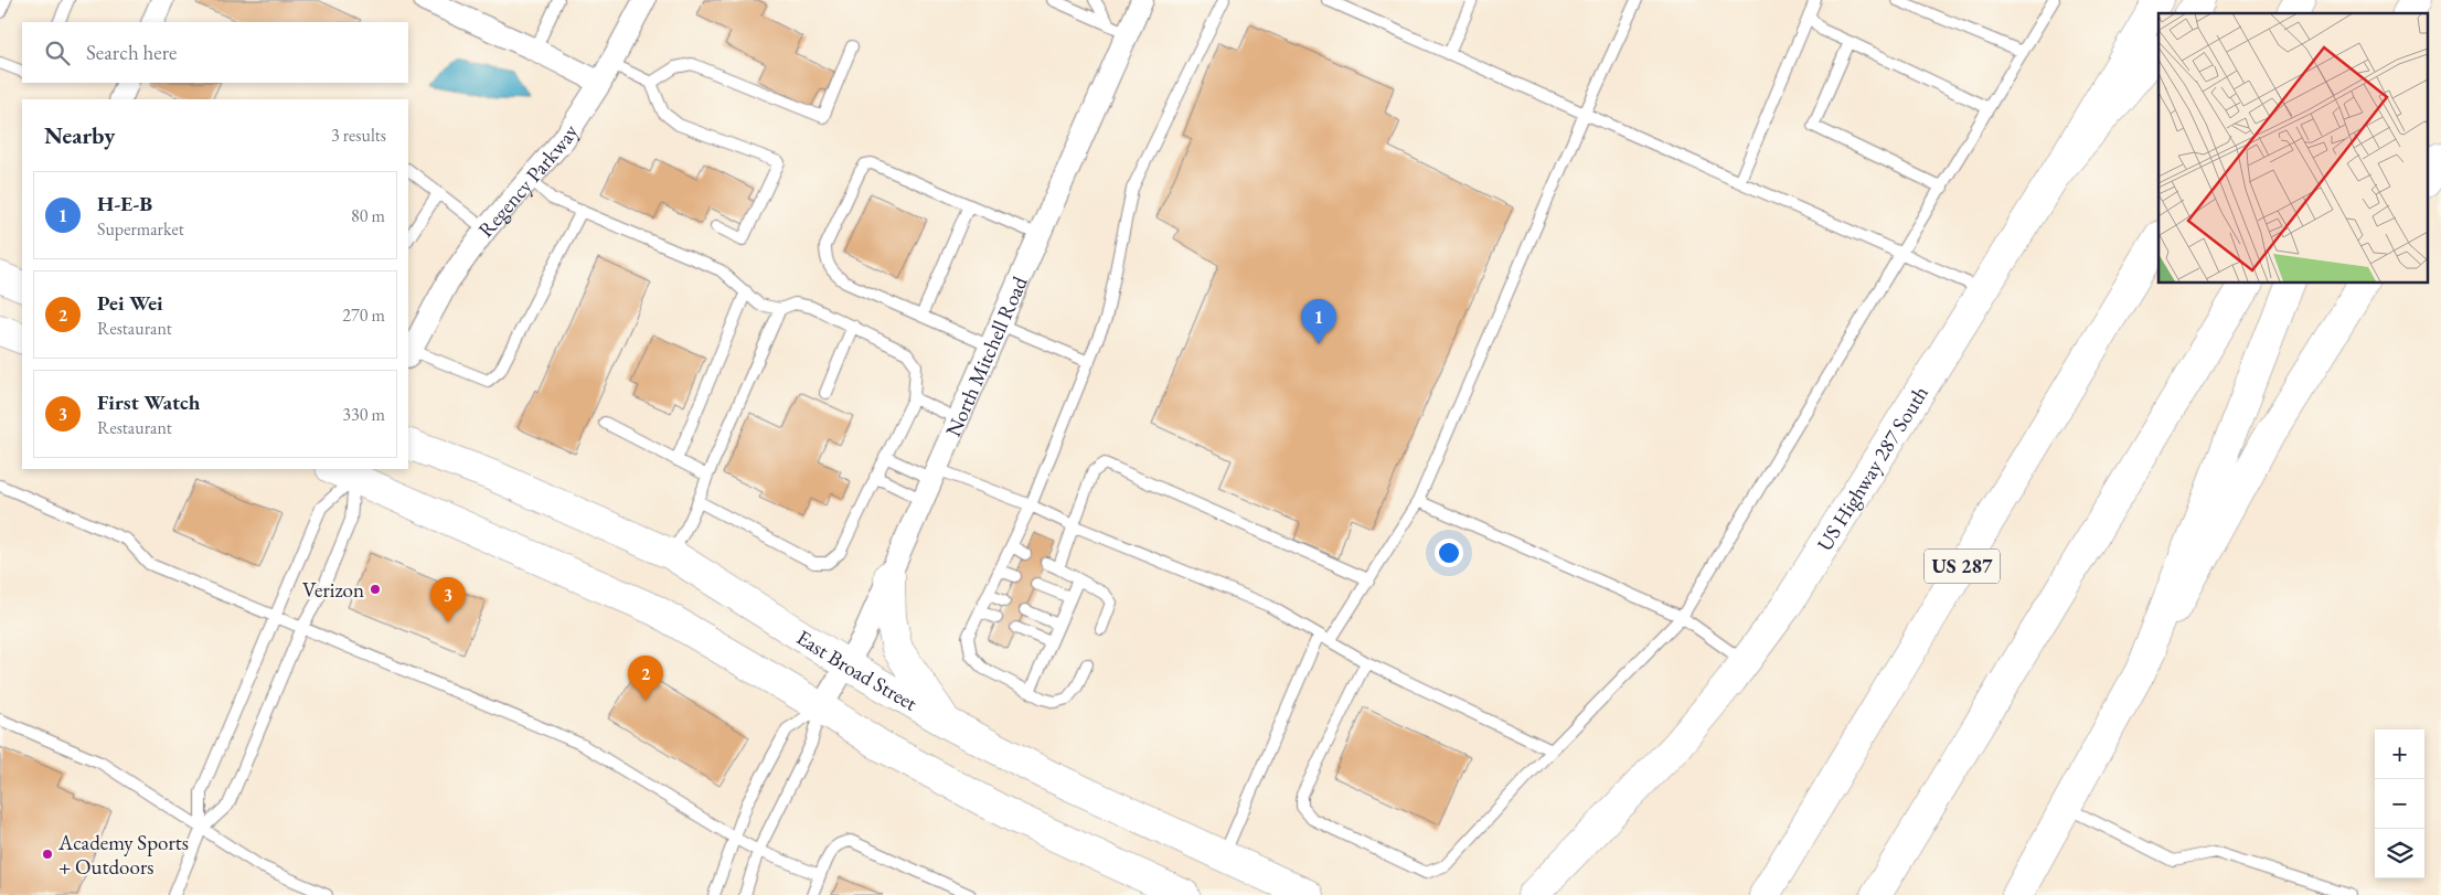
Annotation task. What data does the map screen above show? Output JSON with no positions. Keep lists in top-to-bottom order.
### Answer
{
  "streets": {
    "main road": ["US Highway 287 South", "US 287", "East Broad Street"],
    "street": ["Regency Parkway", "North Mitchell Road"]
  },
  "crossings": [
    ["North Mitchell Road", "East Broad Street"]
  ],
  "places": ["Verizon", "Academy Sports + Outdoors"],
  "page": {
    "search": "Search here",
    "heading": ["Nearby", "3 results"],
    "list": [
      {
        "mark": "1",
        "name": "H-E-B",
        "note": "Supermarket",
        "value": "80 m"
      },
      {
        "mark": "2",
        "name": "Pei Wei",
        "note": "Restaurant",
        "value": "270 m"
      },
      {
        "mark": "3",
        "name": "First Watch",
        "note": "Restaurant",
        "value": "330 m"
      }
    ],
    "pins": ["1", "3", "2"],
    "map_buttons": ["+", "−"]
  }
}
